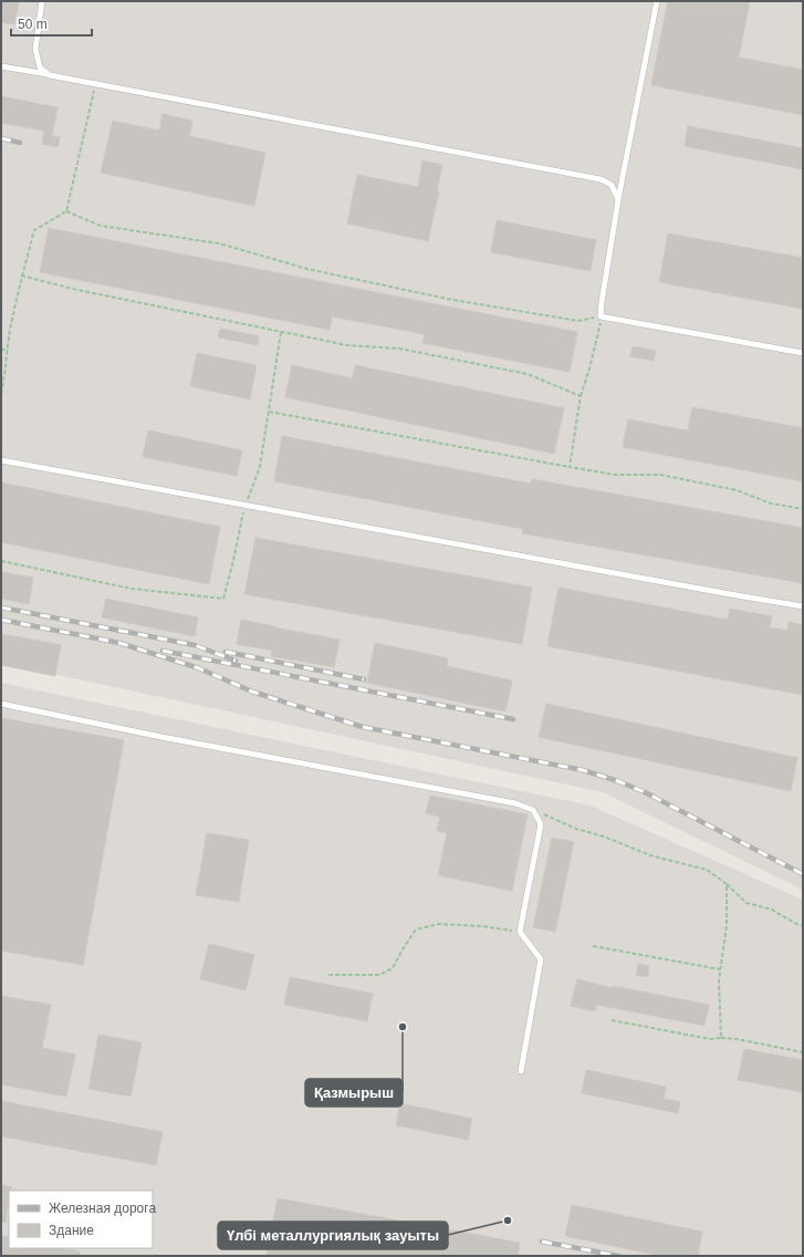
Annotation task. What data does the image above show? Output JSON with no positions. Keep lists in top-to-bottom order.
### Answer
{
  "places": ["Қазмырыш", "Үлбі металлургиялық зауыты"],
  "legend": ["Железная дорога", "Здание"],
  "scale_bar": "50 m"
}
